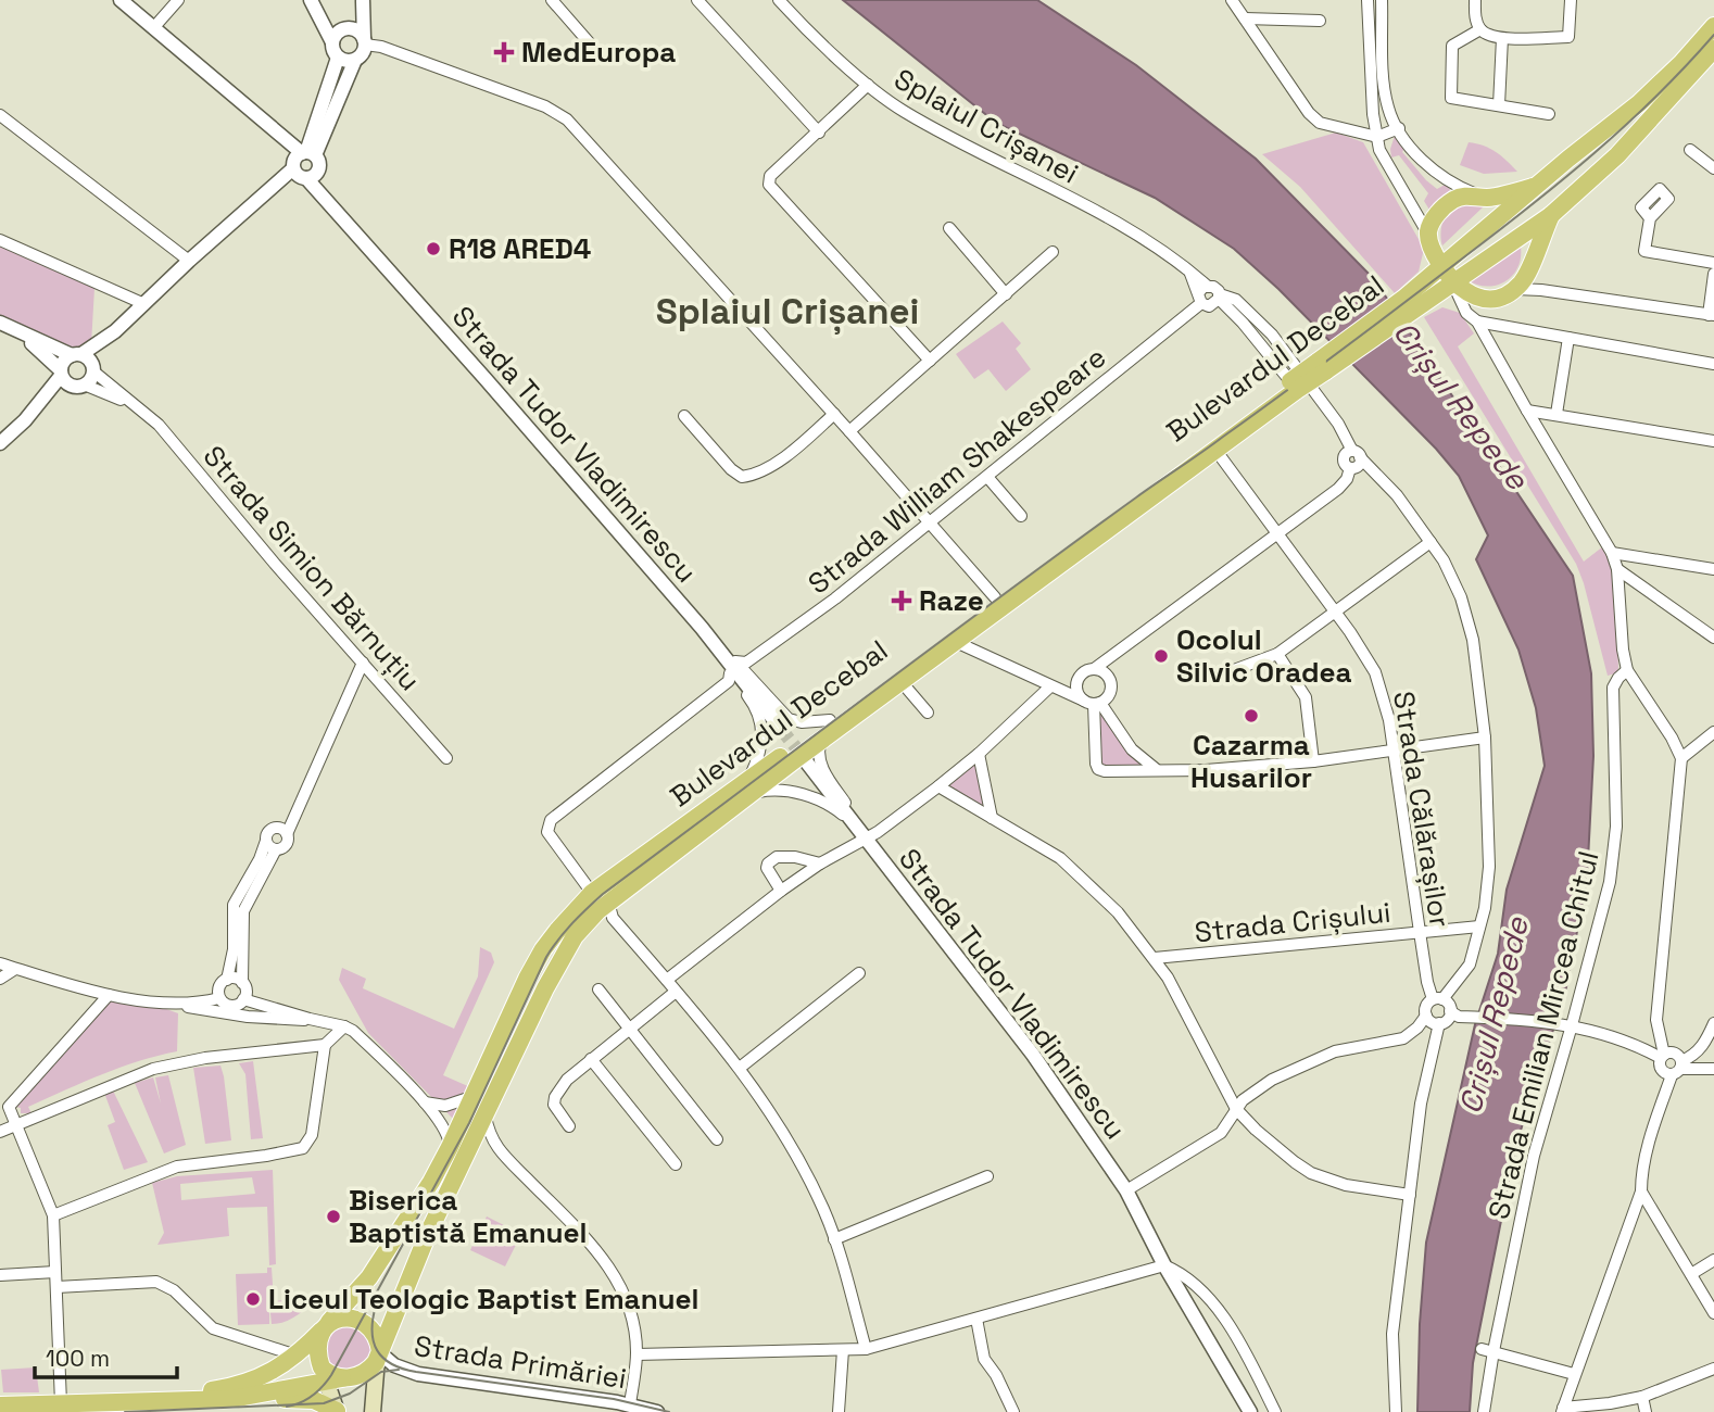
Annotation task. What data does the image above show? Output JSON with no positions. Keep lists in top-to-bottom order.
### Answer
{
  "streets": {
    "main road": ["Bulevardul Decebal"],
    "street": [
      "Splaiul Crișanei",
      "Strada Tudor Vladimirescu",
      "Strada William Shakespeare",
      "Strada Simion Bărnuțiu",
      "Strada Călărașilor",
      "Strada Crișului",
      "Strada Emilian Mircea Chitul",
      "Strada Primăriei"
    ]
  },
  "crossings": [
    ["Splaiul Crișanei", "Strada William Shakespeare"],
    ["Bulevardul Decebal", "Strada Călărașilor"],
    ["Bulevardul Decebal", "Strada Primăriei"],
    ["Strada Călărașilor", "Strada Crișului"]
  ],
  "districts": ["Splaiul Crișanei"],
  "water": ["Crișul Repede"],
  "places": {
    "health": ["MedEuropa", "Raze"],
    "other": [
      "R18 ARED4",
      "Ocolul Silvic Oradea",
      "Cazarma Husarilor",
      "Biserica Baptistă Emanuel",
      "Liceul Teologic Baptist Emanuel"
    ]
  },
  "scale_bar": "100 m"
}
